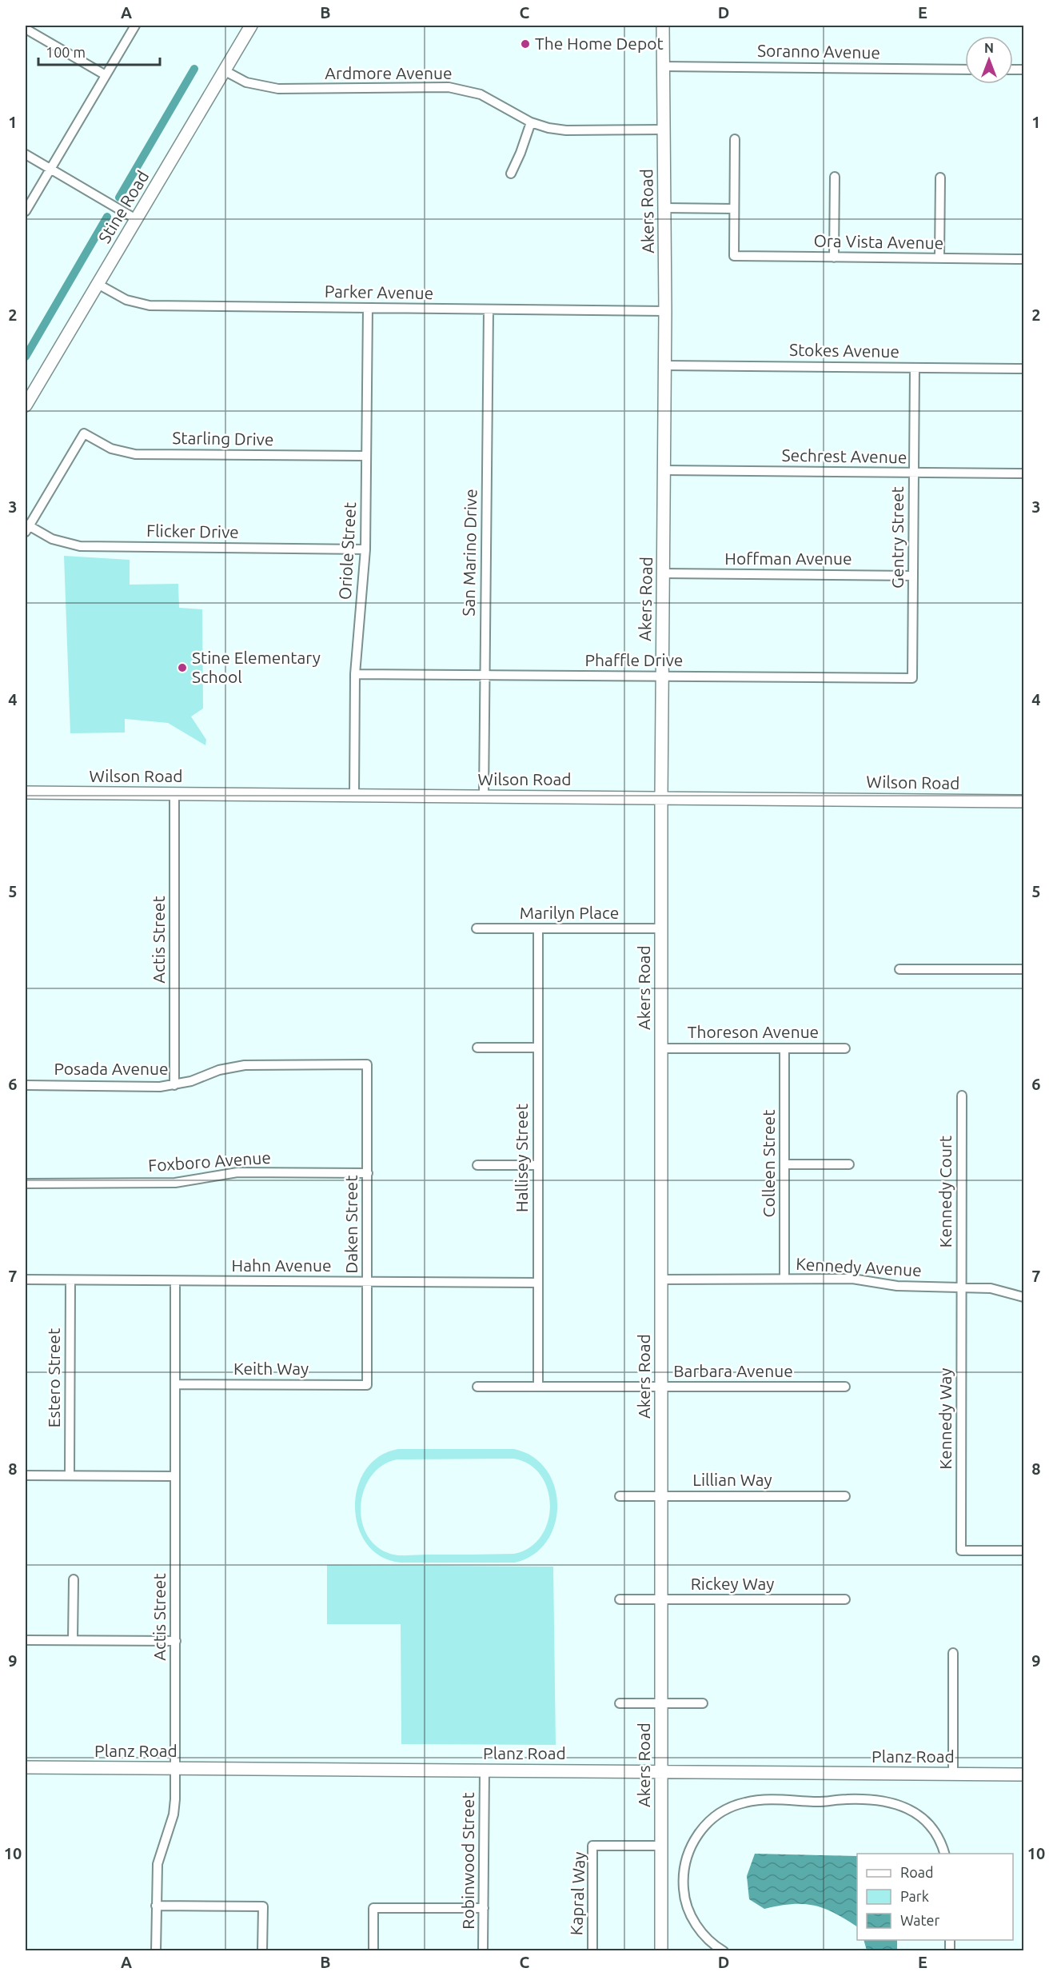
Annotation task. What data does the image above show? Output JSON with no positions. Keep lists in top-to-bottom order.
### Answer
{
  "streets": {
    "street": [
      "Soranno Avenue",
      "Ardmore Avenue",
      "Stine Road",
      "Akers Road",
      "Ora Vista Avenue",
      "Parker Avenue",
      "Stokes Avenue",
      "Starling Drive",
      "Sechrest Avenue",
      "Flicker Drive",
      "Gentry Street",
      "Oriole Street",
      "San Marino Drive",
      "Hoffman Avenue",
      "Phaffle Drive",
      "Wilson Road",
      "Marilyn Place",
      "Actis Street",
      "Thoreson Avenue",
      "Posada Avenue",
      "Hallisey Street",
      "Foxboro Avenue",
      "Colleen Street",
      "Kennedy Court",
      "Daken Street",
      "Hahn Avenue",
      "Kennedy Avenue",
      "Keith Way",
      "Barbara Avenue",
      "Estero Street",
      "Kennedy Way",
      "Lillian Way",
      "Rickey Way",
      "Planz Road",
      "Robinwood Street",
      "Kapral Way"
    ]
  },
  "crossings": [
    ["Soranno Avenue", "Akers Road"],
    ["Ardmore Avenue", "Stine Road"],
    ["Ardmore Avenue", "Akers Road"],
    ["Stine Road", "Parker Avenue"],
    ["Akers Road", "Parker Avenue"],
    ["Akers Road", "Stokes Avenue"],
    ["Akers Road", "Sechrest Avenue"],
    ["Akers Road", "Hoffman Avenue"],
    ["Akers Road", "Phaffle Drive"],
    ["Akers Road", "Wilson Road"],
    ["Akers Road", "Marilyn Place"],
    ["Akers Road", "Thoreson Avenue"],
    ["Akers Road", "Kennedy Avenue"],
    ["Akers Road", "Barbara Avenue"],
    ["Akers Road", "Lillian Way"],
    ["Akers Road", "Rickey Way"],
    ["Akers Road", "Planz Road"],
    ["Akers Road", "Kapral Way"],
    ["Parker Avenue", "Oriole Street"],
    ["Parker Avenue", "San Marino Drive"],
    ["Stokes Avenue", "Gentry Street"],
    ["Starling Drive", "Flicker Drive"],
    ["Starling Drive", "Oriole Street"],
    ["Sechrest Avenue", "Gentry Street"],
    ["Flicker Drive", "Oriole Street"],
    ["Gentry Street", "Hoffman Avenue"],
    ["Gentry Street", "Phaffle Drive"],
    ["Oriole Street", "Phaffle Drive"],
    ["Oriole Street", "Wilson Road"],
    ["San Marino Drive", "Phaffle Drive"],
    ["San Marino Drive", "Wilson Road"],
    ["Wilson Road", "Actis Street"],
    ["Marilyn Place", "Hallisey Street"],
    ["Actis Street", "Posada Avenue"],
    ["Actis Street", "Hahn Avenue"],
    ["Actis Street", "Keith Way"],
    ["Actis Street", "Planz Road"],
    ["Thoreson Avenue", "Colleen Street"],
    ["Posada Avenue", "Daken Street"],
    ["Hallisey Street", "Hahn Avenue"],
    ["Hallisey Street", "Barbara Avenue"],
    ["Foxboro Avenue", "Daken Street"],
    ["Colleen Street", "Kennedy Avenue"],
    ["Kennedy Court", "Kennedy Avenue"],
    ["Kennedy Court", "Kennedy Way"],
    ["Daken Street", "Hahn Avenue"],
    ["Daken Street", "Keith Way"],
    ["Hahn Avenue", "Estero Street"],
    ["Kennedy Avenue", "Kennedy Way"],
    ["Planz Road", "Robinwood Street"]
  ],
  "places": ["The Home Depot", "Stine Elementary School"],
  "legend": ["Road", "Park", "Water"],
  "scale_bar": "100 m",
  "north": "top",
  "grid": {
    "columns": [
      "A",
      "B",
      "C",
      "D",
      "E"
    ],
    "rows": [
      "1",
      "2",
      "3",
      "4",
      "5",
      "6",
      "7",
      "8",
      "9",
      "10"
    ]
  }
}
